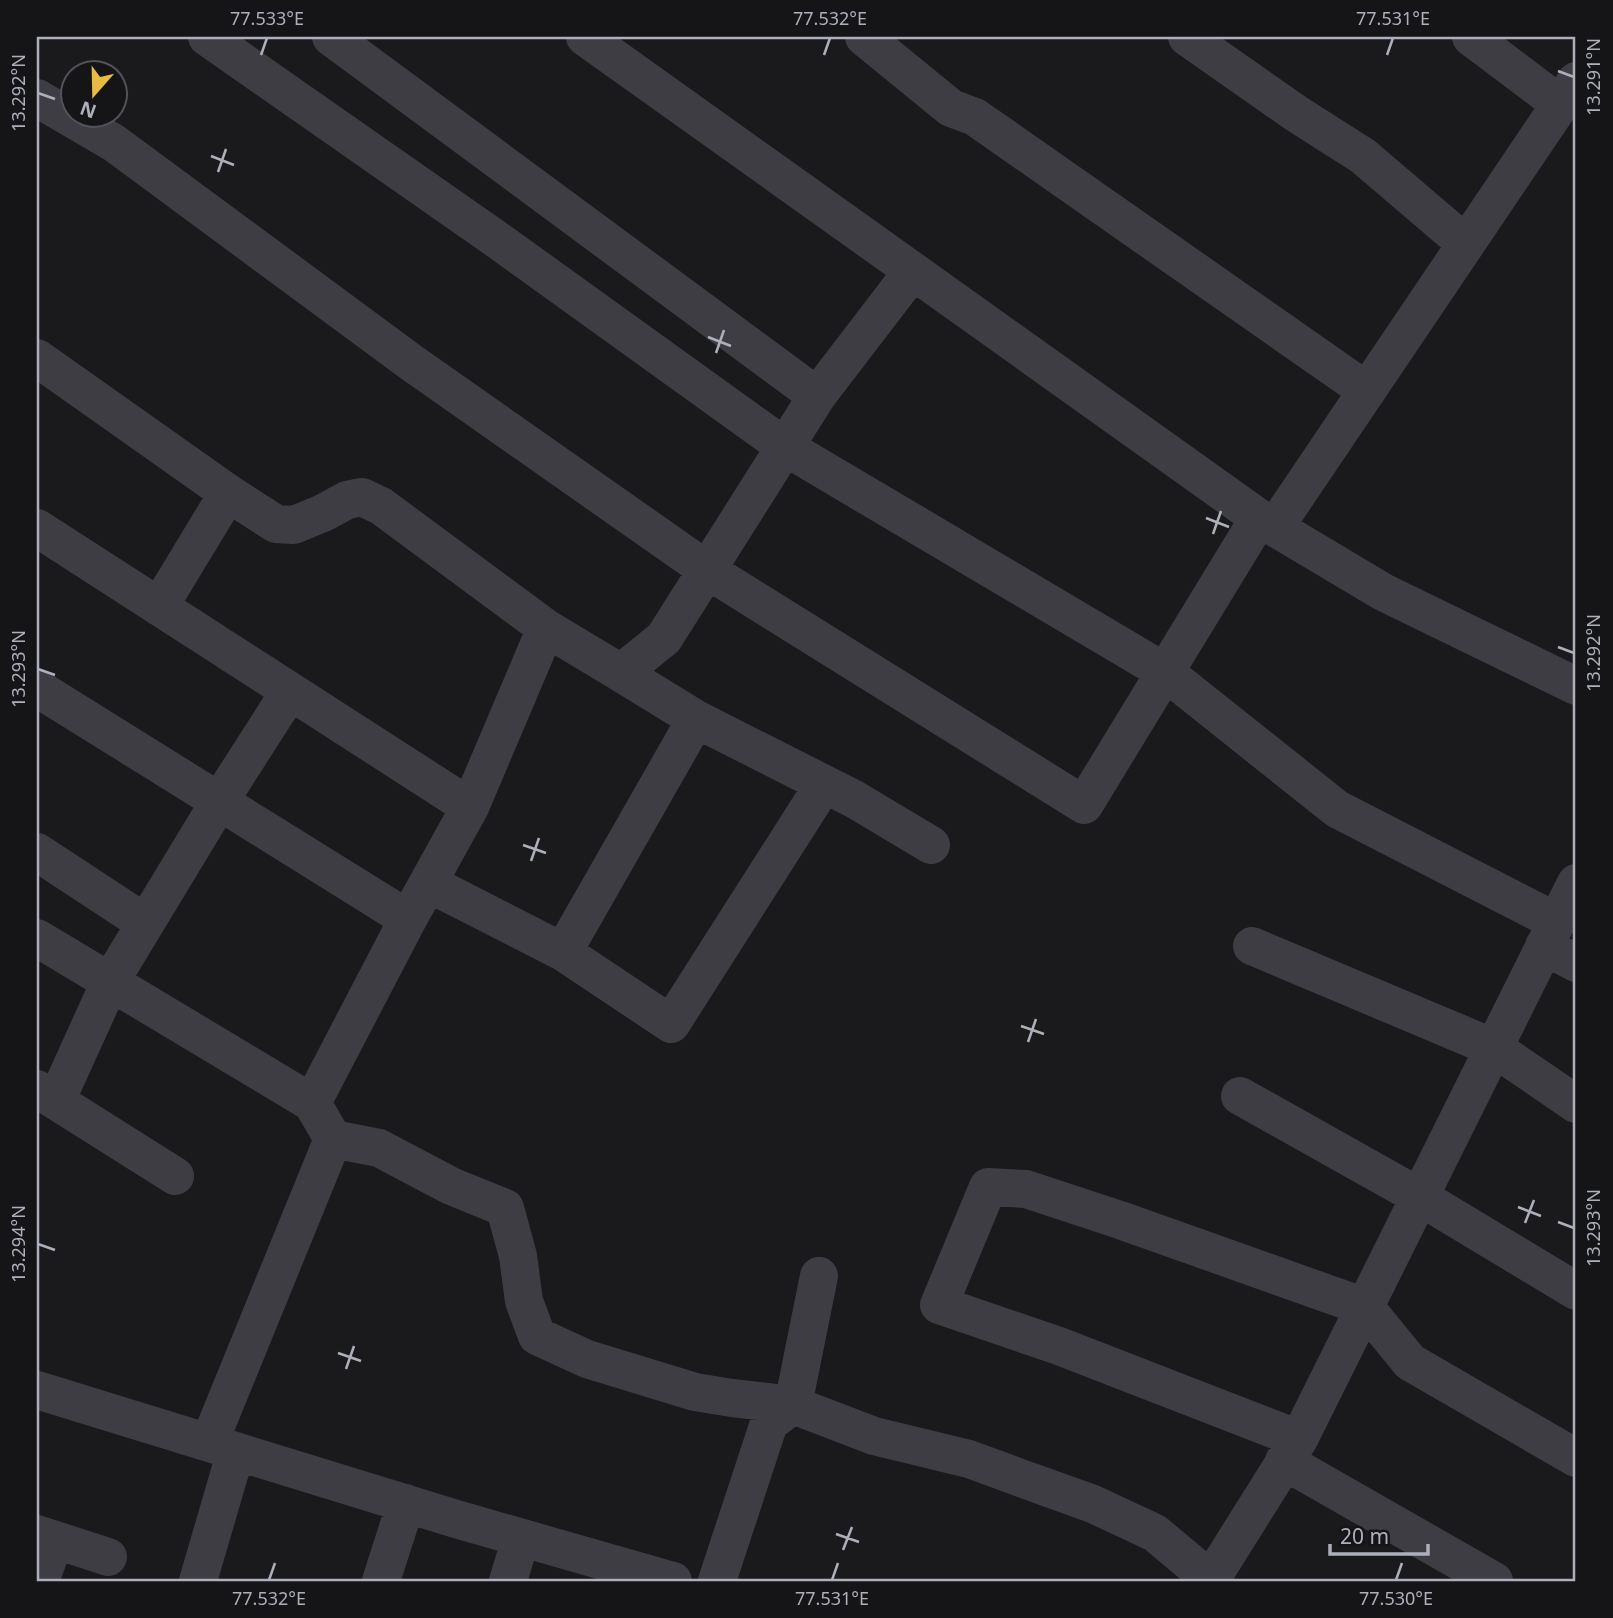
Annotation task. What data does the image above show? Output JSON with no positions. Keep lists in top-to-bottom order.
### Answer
{
  "scale_bar": "20 m",
  "north": "bottom",
  "coordinates": [
    "77.533°E",
    "77.532°E",
    "77.531°E",
    "13.291°N",
    "13.292°N",
    "13.293°N",
    "13.294°N",
    "77.530°E"
  ]
}
